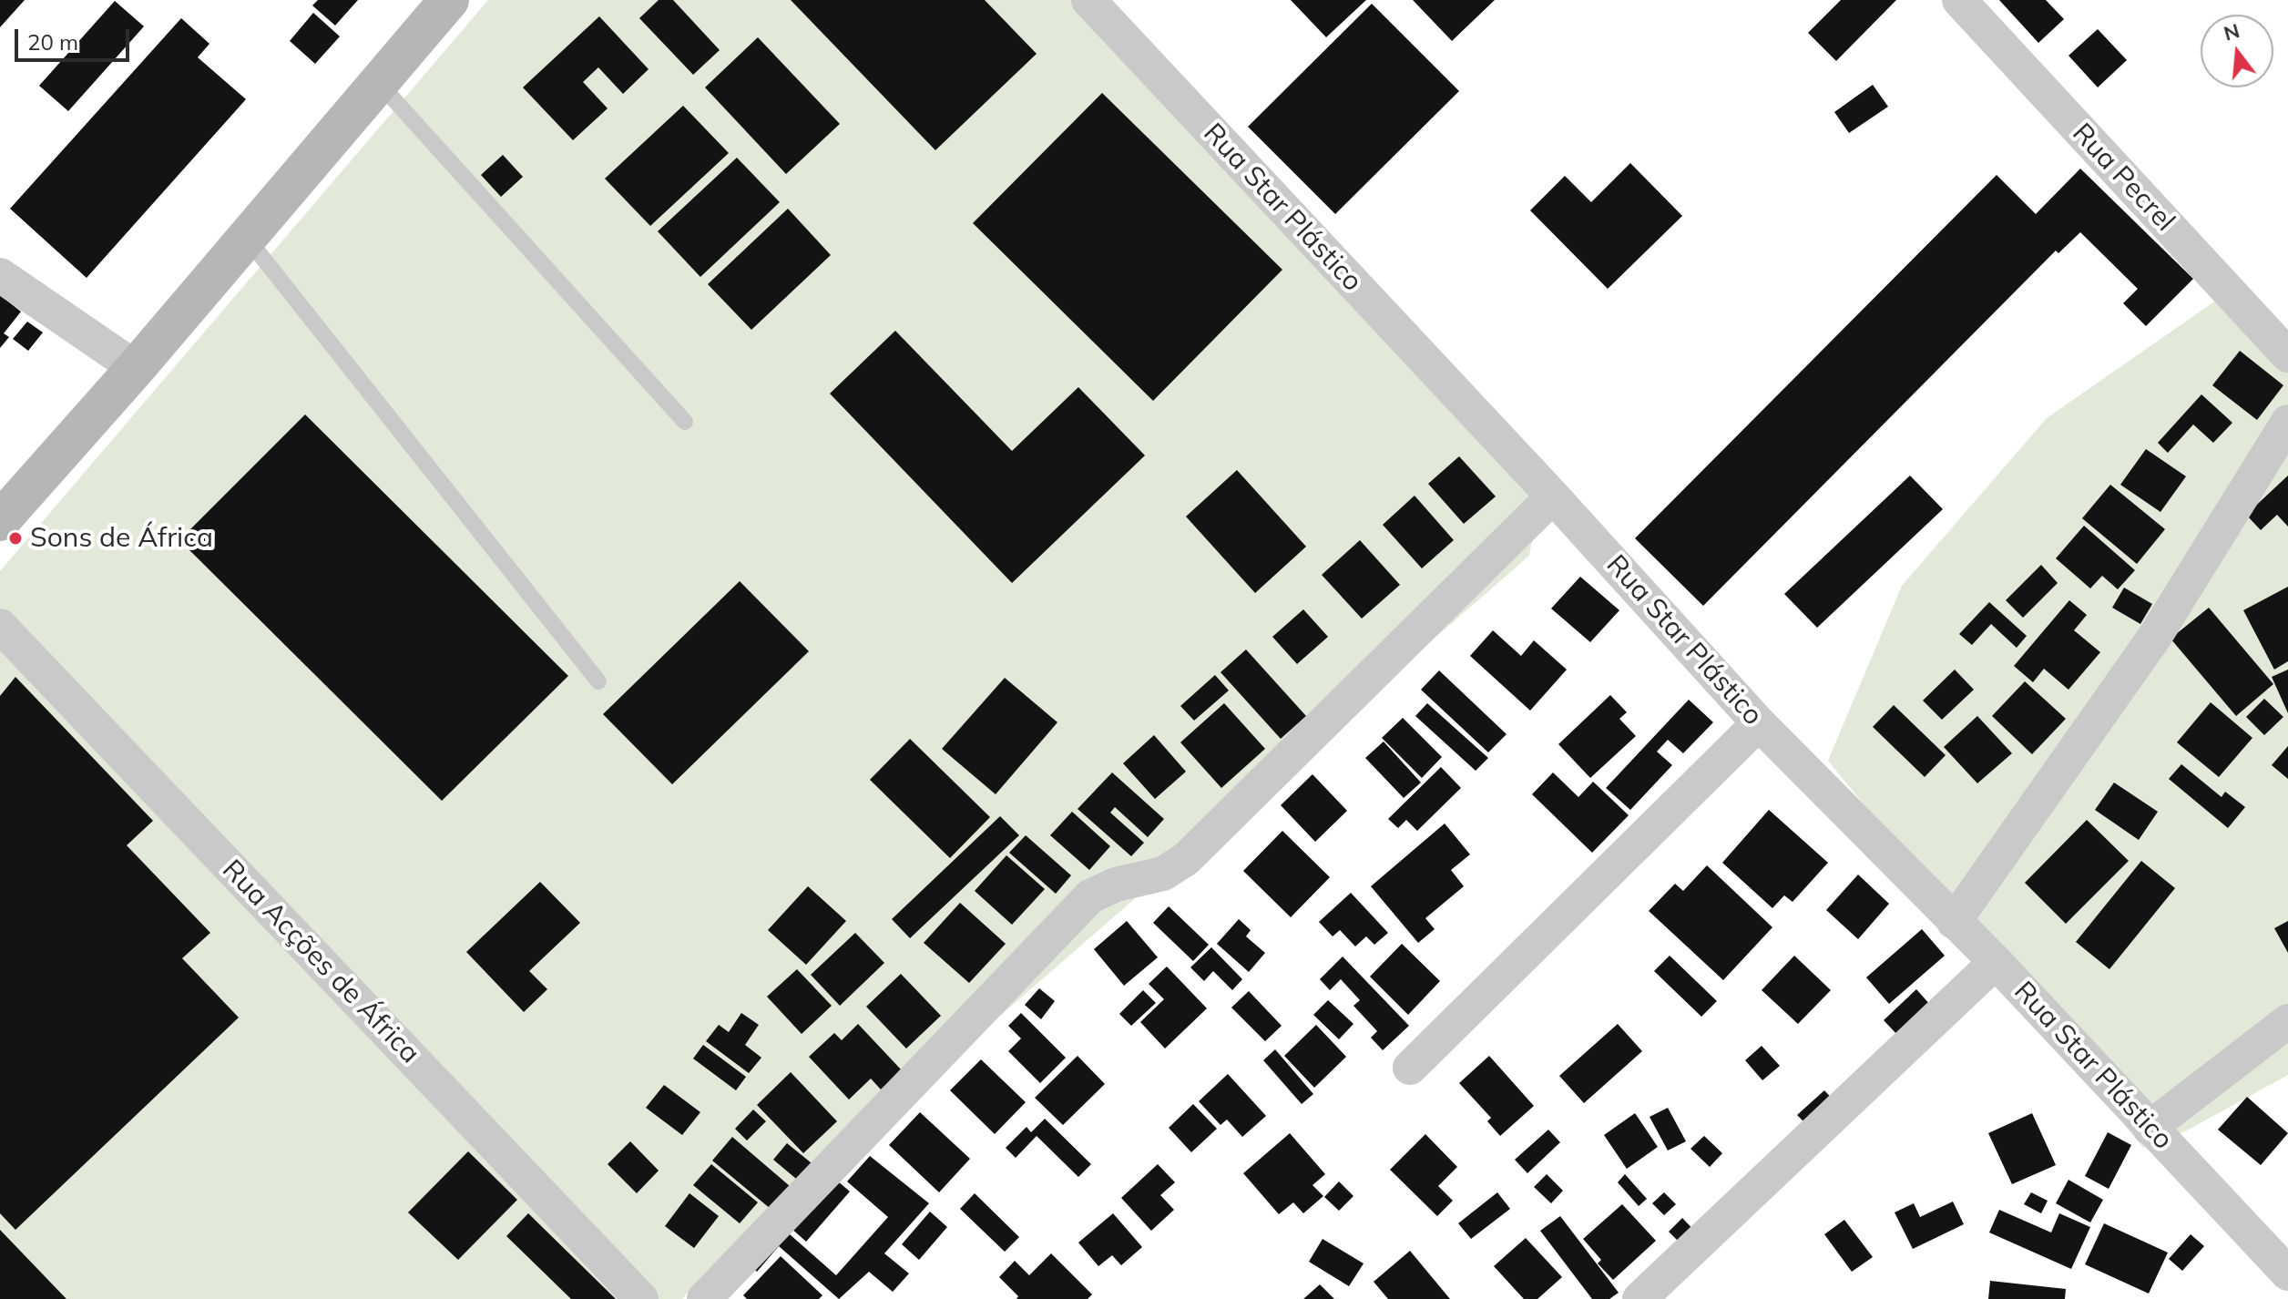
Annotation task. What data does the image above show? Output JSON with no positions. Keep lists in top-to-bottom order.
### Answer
{
  "streets": {
    "street": ["Rua Pecrel", "Rua Star Plástico", "Rua Acções de África"]
  },
  "places": ["Sons de África"],
  "scale_bar": "20 m",
  "north": "top"
}
